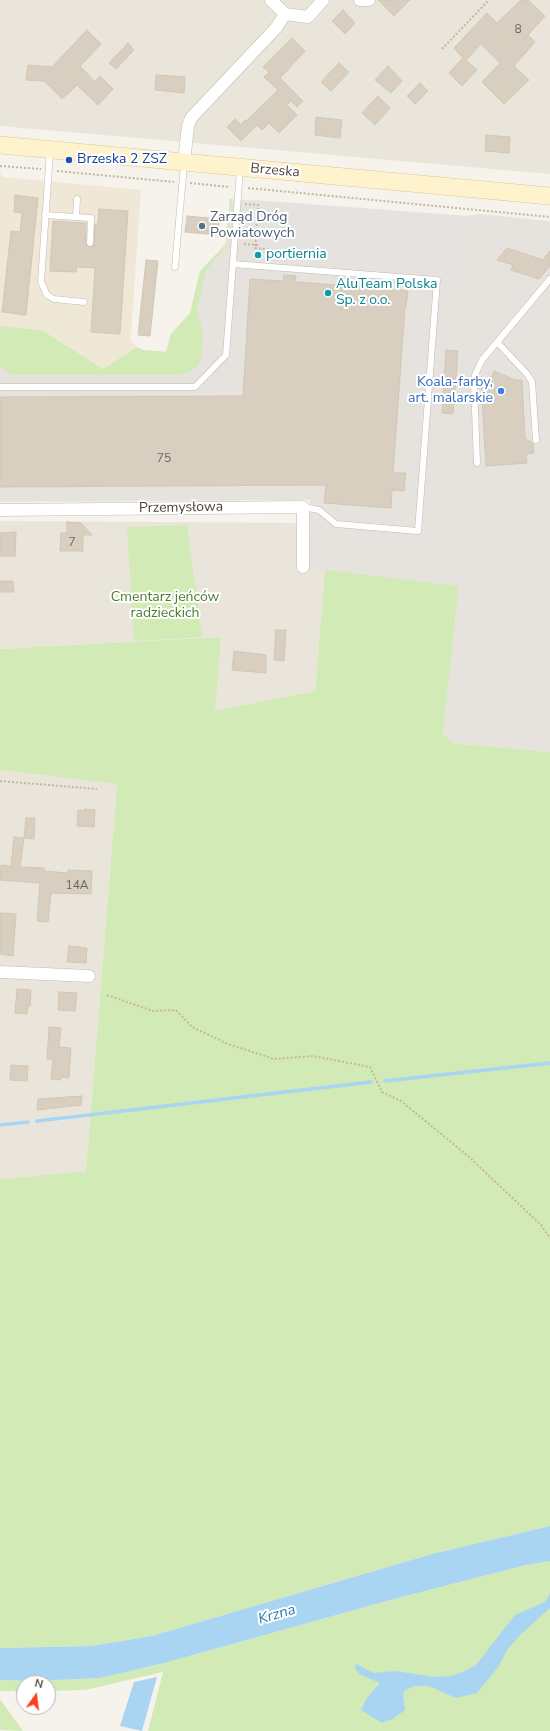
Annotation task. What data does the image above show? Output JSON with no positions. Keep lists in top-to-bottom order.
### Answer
{
  "streets": {
    "street": ["Brzeska", "Przemysłowa"]
  },
  "water": ["Krzna"],
  "parks": ["Cmentarz jeńców radzieckich"],
  "places": [
    "Brzeska 2 ZSZ",
    "Zarząd Dróg Powiatowych",
    "portiernia",
    "AluTeam Polska Sp. z o.o.",
    "Koala-farby, art. malarskie"
  ],
  "house_numbers": [
    "8",
    "75",
    "7",
    "14A"
  ],
  "north": "top"
}
